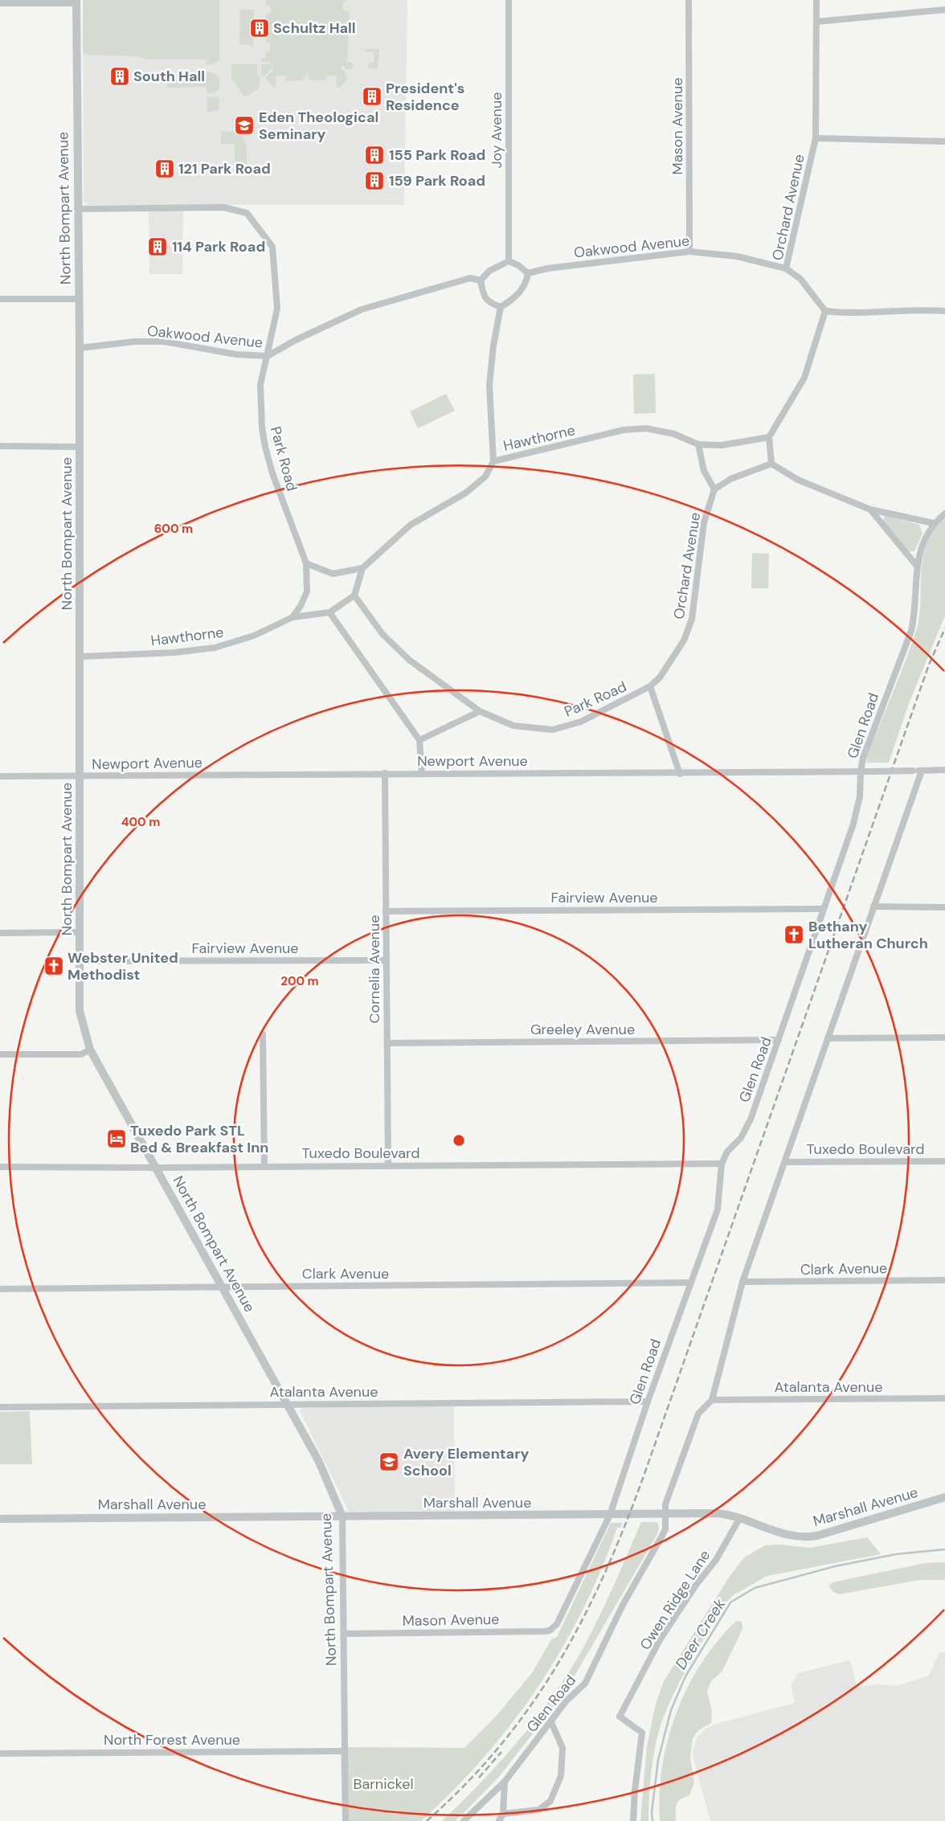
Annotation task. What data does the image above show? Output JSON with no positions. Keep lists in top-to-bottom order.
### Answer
{
  "streets": {
    "street": [
      "Mason Avenue",
      "Joy Avenue",
      "Orchard Avenue",
      "North Bompart Avenue",
      "Oakwood Avenue",
      "Hawthorne",
      "Park Road",
      "Glen Road",
      "Newport Avenue",
      "Fairview Avenue",
      "Cornelia Avenue",
      "Greeley Avenue",
      "Tuxedo Boulevard",
      "Clark Avenue",
      "Atalanta Avenue",
      "Marshall Avenue",
      "Owen Ridge Lane",
      "North Forest Avenue"
    ]
  },
  "crossings": [
    ["Mason Avenue", "North Bompart Avenue"],
    ["Mason Avenue", "Oakwood Avenue"],
    ["Mason Avenue", "Glen Road"],
    ["Joy Avenue", "Oakwood Avenue"],
    ["Orchard Avenue", "Oakwood Avenue"],
    ["Orchard Avenue", "Park Road"],
    ["North Bompart Avenue", "Oakwood Avenue"],
    ["North Bompart Avenue", "Hawthorne"],
    ["North Bompart Avenue", "Park Road"],
    ["North Bompart Avenue", "Newport Avenue"],
    ["North Bompart Avenue", "Fairview Avenue"],
    ["North Bompart Avenue", "Tuxedo Boulevard"],
    ["North Bompart Avenue", "Clark Avenue"],
    ["North Bompart Avenue", "Atalanta Avenue"],
    ["North Bompart Avenue", "Marshall Avenue"],
    ["North Bompart Avenue", "North Forest Avenue"],
    ["Oakwood Avenue", "Park Road"],
    ["Hawthorne", "Park Road"],
    ["Glen Road", "Newport Avenue"],
    ["Glen Road", "Fairview Avenue"],
    ["Glen Road", "Greeley Avenue"],
    ["Glen Road", "Tuxedo Boulevard"],
    ["Glen Road", "Clark Avenue"],
    ["Glen Road", "Atalanta Avenue"],
    ["Glen Road", "Marshall Avenue"],
    ["Newport Avenue", "Cornelia Avenue"],
    ["Fairview Avenue", "Cornelia Avenue"],
    ["Cornelia Avenue", "Greeley Avenue"],
    ["Cornelia Avenue", "Tuxedo Boulevard"],
    ["Marshall Avenue", "Owen Ridge Lane"]
  ],
  "water": ["Deer Creek"],
  "parks": ["Barnickel"],
  "places": {
    "building": [
      "Schultz Hall",
      "South Hall",
      "President's Residence",
      "155 Park Road",
      "121 Park Road",
      "159 Park Road",
      "114 Park Road"
    ],
    "school or university": ["Eden Theological Seminary", "Avery Elementary School"],
    "church": ["Bethany Lutheran Church", "Webster United Methodist"],
    "hotel": ["Tuxedo Park STL Bed & Breakfast Inn"]
  },
  "rings": ["600 m", "400 m", "200 m"]
}
